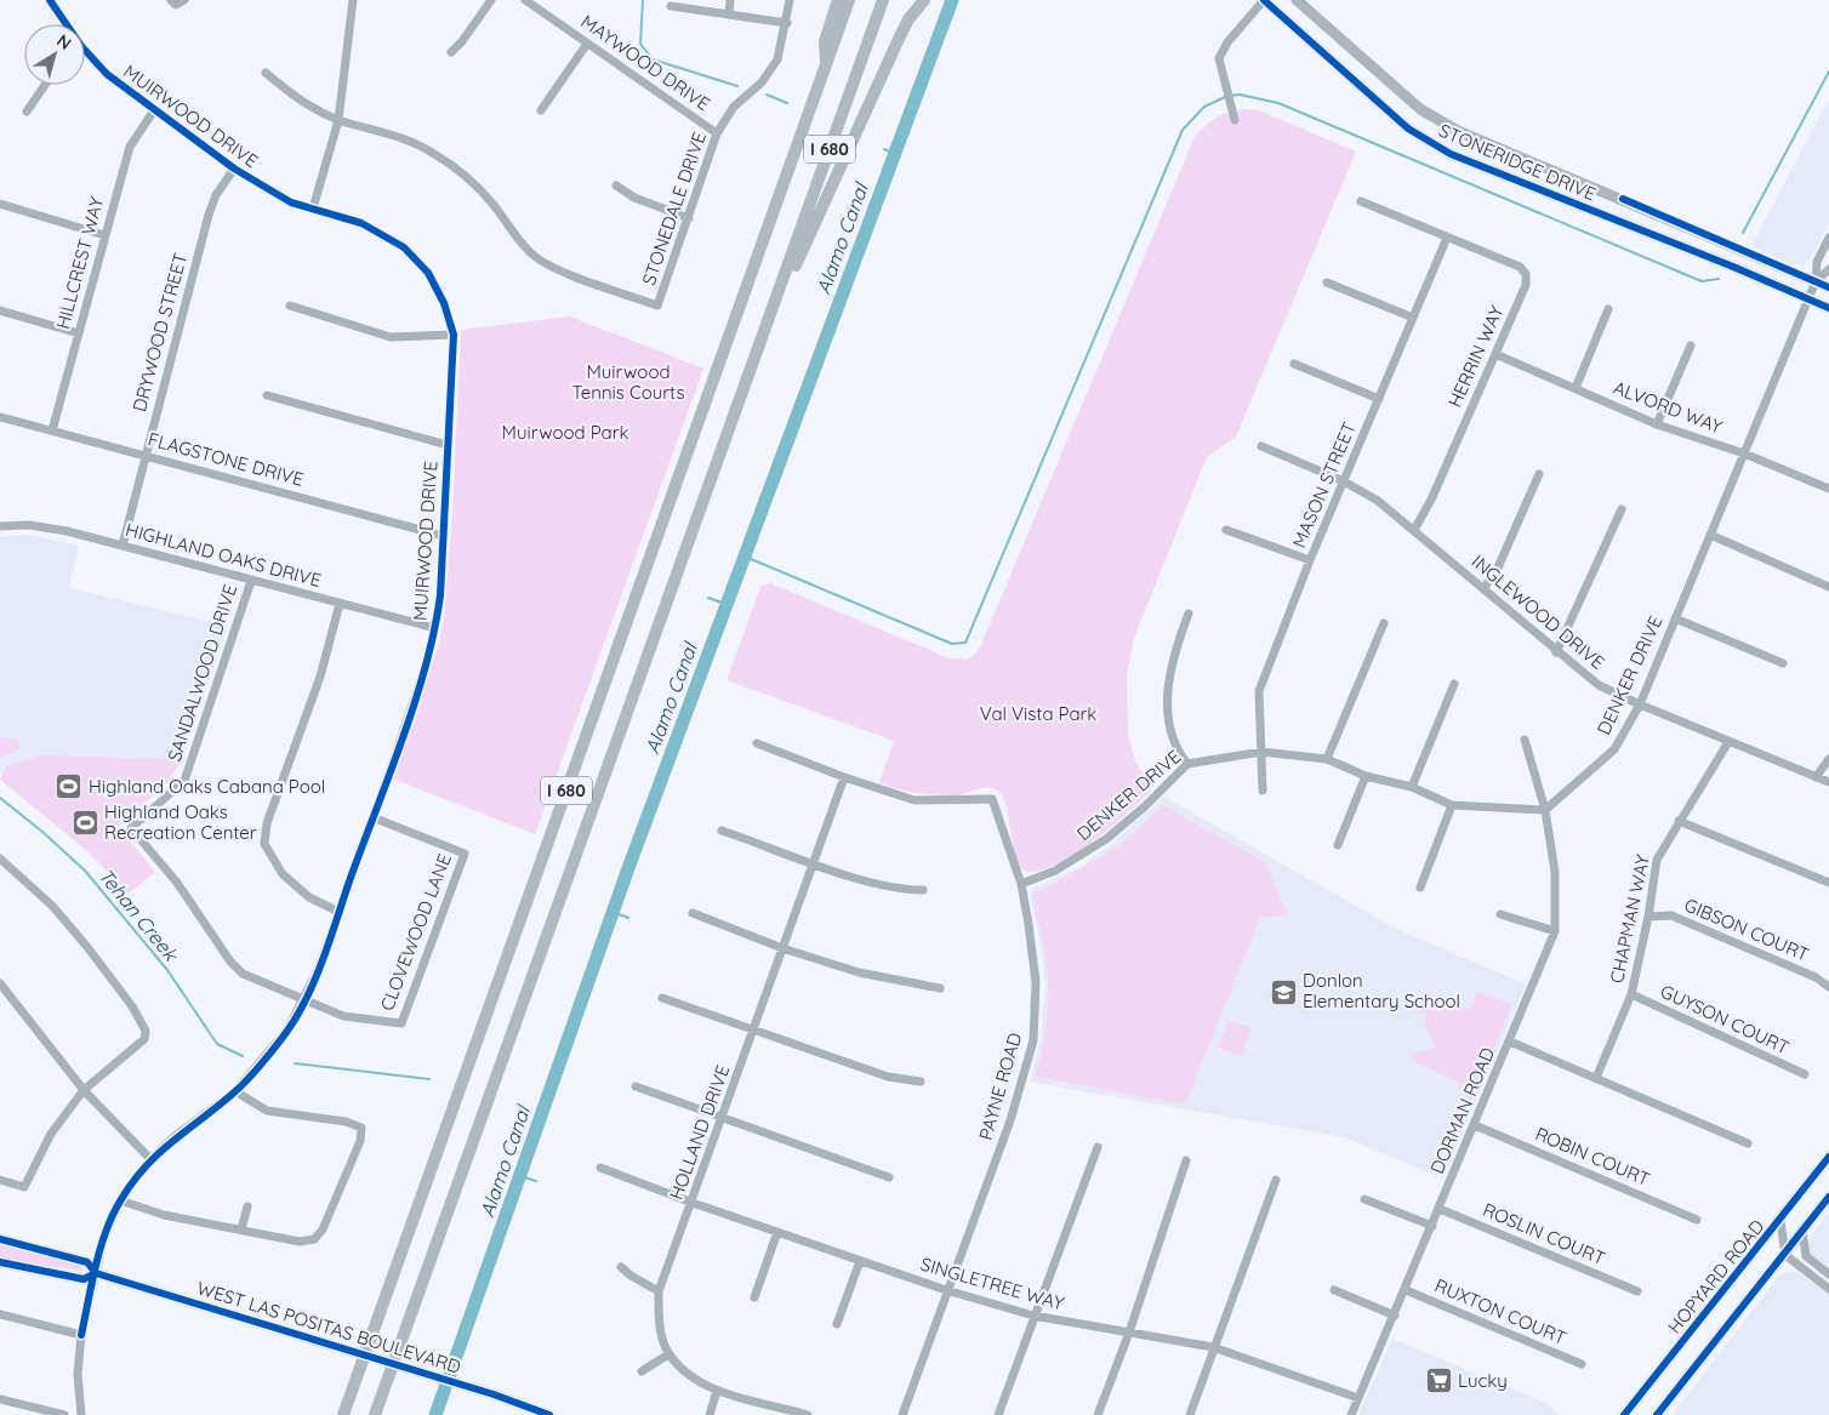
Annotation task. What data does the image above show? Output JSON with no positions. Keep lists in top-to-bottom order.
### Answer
{
  "streets": {
    "highway": ["I 680"],
    "main road": ["STONERIDGE DRIVE", "HOPYARD ROAD", "WEST LAS POSITAS BOULEVARD"],
    "street": [
      "MAYWOOD DRIVE",
      "MUIRWOOD DRIVE",
      "STONEDALE DRIVE",
      "HILLCREST WAY",
      "DRYWOOD STREET",
      "HERRIN WAY",
      "ALVORD WAY",
      "FLAGSTONE DRIVE",
      "MASON STREET",
      "HIGHLAND OAKS DRIVE",
      "INGLEWOOD DRIVE",
      "SANDALWOOD DRIVE",
      "DENKER DRIVE",
      "CHAPMAN WAY",
      "GIBSON COURT",
      "CLOVEWOOD LANE",
      "GUYSON COURT",
      "PAYNE ROAD",
      "DORMAN ROAD",
      "HOLLAND DRIVE",
      "ROBIN COURT",
      "ROSLIN COURT",
      "SINGLETREE WAY",
      "RUXTON COURT"
    ]
  },
  "crossings": [
    ["MAYWOOD DRIVE", "STONEDALE DRIVE"],
    ["MUIRWOOD DRIVE", "HILLCREST WAY"],
    ["MUIRWOOD DRIVE", "DRYWOOD STREET"],
    ["MUIRWOOD DRIVE", "FLAGSTONE DRIVE"],
    ["MUIRWOOD DRIVE", "HIGHLAND OAKS DRIVE"],
    ["MUIRWOOD DRIVE", "SANDALWOOD DRIVE"],
    ["MUIRWOOD DRIVE", "CLOVEWOOD LANE"],
    ["MUIRWOOD DRIVE", "WEST LAS POSITAS BOULEVARD"],
    ["STONERIDGE DRIVE", "DENKER DRIVE"],
    ["HILLCREST WAY", "FLAGSTONE DRIVE"],
    ["DRYWOOD STREET", "FLAGSTONE DRIVE"],
    ["DRYWOOD STREET", "HIGHLAND OAKS DRIVE"],
    ["HERRIN WAY", "ALVORD WAY"],
    ["HERRIN WAY", "MASON STREET"],
    ["HERRIN WAY", "INGLEWOOD DRIVE"],
    ["ALVORD WAY", "DENKER DRIVE"],
    ["MASON STREET", "INGLEWOOD DRIVE"],
    ["MASON STREET", "DENKER DRIVE"],
    ["HIGHLAND OAKS DRIVE", "SANDALWOOD DRIVE"],
    ["INGLEWOOD DRIVE", "DENKER DRIVE"],
    ["INGLEWOOD DRIVE", "CHAPMAN WAY"],
    ["SANDALWOOD DRIVE", "CLOVEWOOD LANE"],
    ["DENKER DRIVE", "PAYNE ROAD"],
    ["DENKER DRIVE", "DORMAN ROAD"],
    ["CHAPMAN WAY", "GIBSON COURT"],
    ["CHAPMAN WAY", "GUYSON COURT"],
    ["PAYNE ROAD", "HOLLAND DRIVE"],
    ["PAYNE ROAD", "SINGLETREE WAY"],
    ["DORMAN ROAD", "ROBIN COURT"],
    ["DORMAN ROAD", "ROSLIN COURT"],
    ["DORMAN ROAD", "SINGLETREE WAY"],
    ["DORMAN ROAD", "RUXTON COURT"],
    ["HOLLAND DRIVE", "SINGLETREE WAY"]
  ],
  "water": ["Alamo Canal", "Tehan Creek"],
  "parks": ["Muirwood Tennis Courts", "Muirwood Park", "Val Vista Park"],
  "places": {
    "sports": ["Highland Oaks Cabana Pool", "Highland Oaks Recreation Center"],
    "school or university": ["Donlon Elementary School"],
    "supermarket": ["Lucky"]
  },
  "north": "top right"
}
